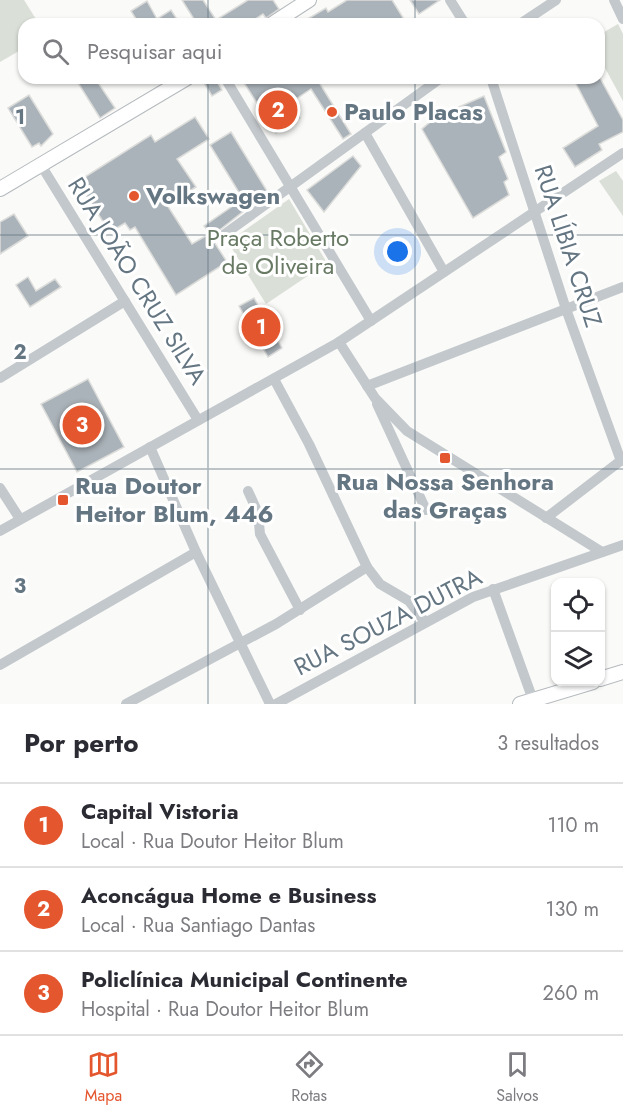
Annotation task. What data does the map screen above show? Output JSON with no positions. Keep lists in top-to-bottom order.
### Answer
{
  "streets": {
    "street": ["RUA LÍBIA CRUZ", "RUA JOÃO CRUZ SILVA", "RUA SOUZA DUTRA"]
  },
  "parks": ["Praça Roberto de Oliveira"],
  "places": {
    "other": ["Paulo Placas", "Volkswagen"],
    "transit": ["Rua Nossa Senhora das Graças", "Rua Doutor Heitor Blum, 446"]
  },
  "page": {
    "search": "Pesquisar aqui",
    "pins": ["2", "1", "3"],
    "heading": ["Por perto", "3 resultados"],
    "list": [
      {
        "mark": "1",
        "name": "Capital Vistoria",
        "note": "Local · Rua Doutor Heitor Blum",
        "value": "110 m"
      },
      {
        "mark": "2",
        "name": "Aconcágua Home e Business",
        "note": "Local · Rua Santiago Dantas",
        "value": "130 m"
      },
      {
        "mark": "3",
        "name": "Policlínica Municipal Continente",
        "note": "Hospital · Rua Doutor Heitor Blum",
        "value": "260 m"
      }
    ],
    "nav": ["Mapa", "Rotas", "Salvos"]
  },
  "grid": {
    "rows": ["1", "2", "3"]
  }
}
